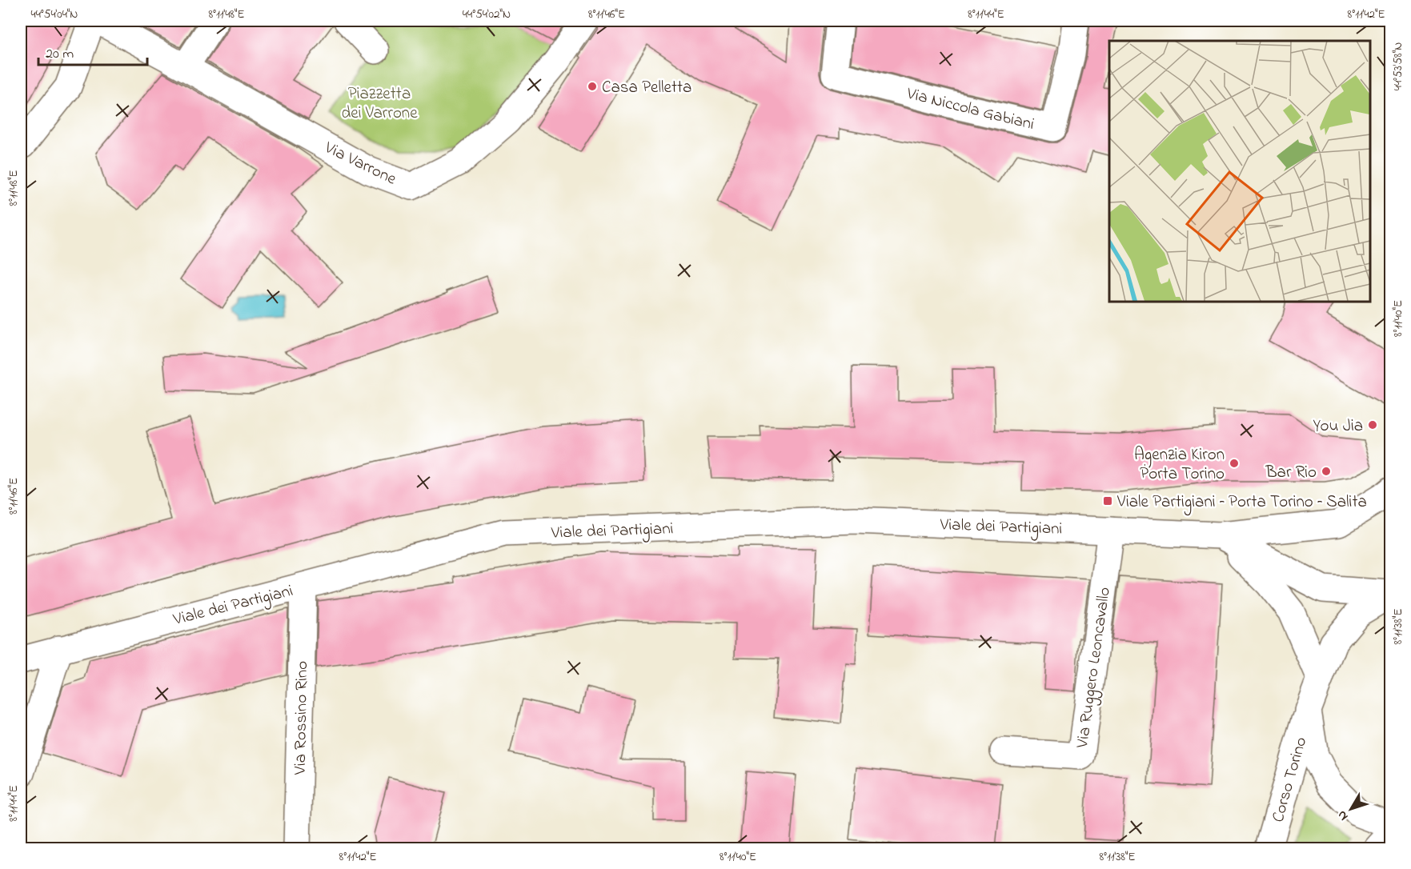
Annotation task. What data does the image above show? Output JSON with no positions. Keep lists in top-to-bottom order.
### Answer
{
  "streets": {
    "street": [
      "Via Niccola Gabiani",
      "Via Varrone",
      "Viale dei Partigiani",
      "Via Ruggero Leoncavallo",
      "Via Rossino Rino",
      "Corso Torino"
    ]
  },
  "crossings": [
    ["Viale dei Partigiani", "Via Ruggero Leoncavallo"],
    ["Viale dei Partigiani", "Via Rossino Rino"],
    ["Viale dei Partigiani", "Corso Torino"]
  ],
  "parks": ["Piazzetta dei Varrone"],
  "places": {
    "other": [
      "Casa Pelletta",
      "You Jia",
      "Agenzia Kiron Porta Torino",
      "Bar Rio"
    ],
    "transit": ["Viale Partigiani – Porta Torino – Salita"]
  },
  "scale_bar": "20 m",
  "north": "bottom left",
  "coordinates": [
    "44°54'04\"N",
    "8°11'48\"E",
    "44°54'02\"N",
    "8°11'46\"E",
    "8°11'44\"E",
    "8°11'42\"E",
    "44°53'58\"N",
    "8°11'40\"E",
    "8°11'38\"E"
  ]
}
